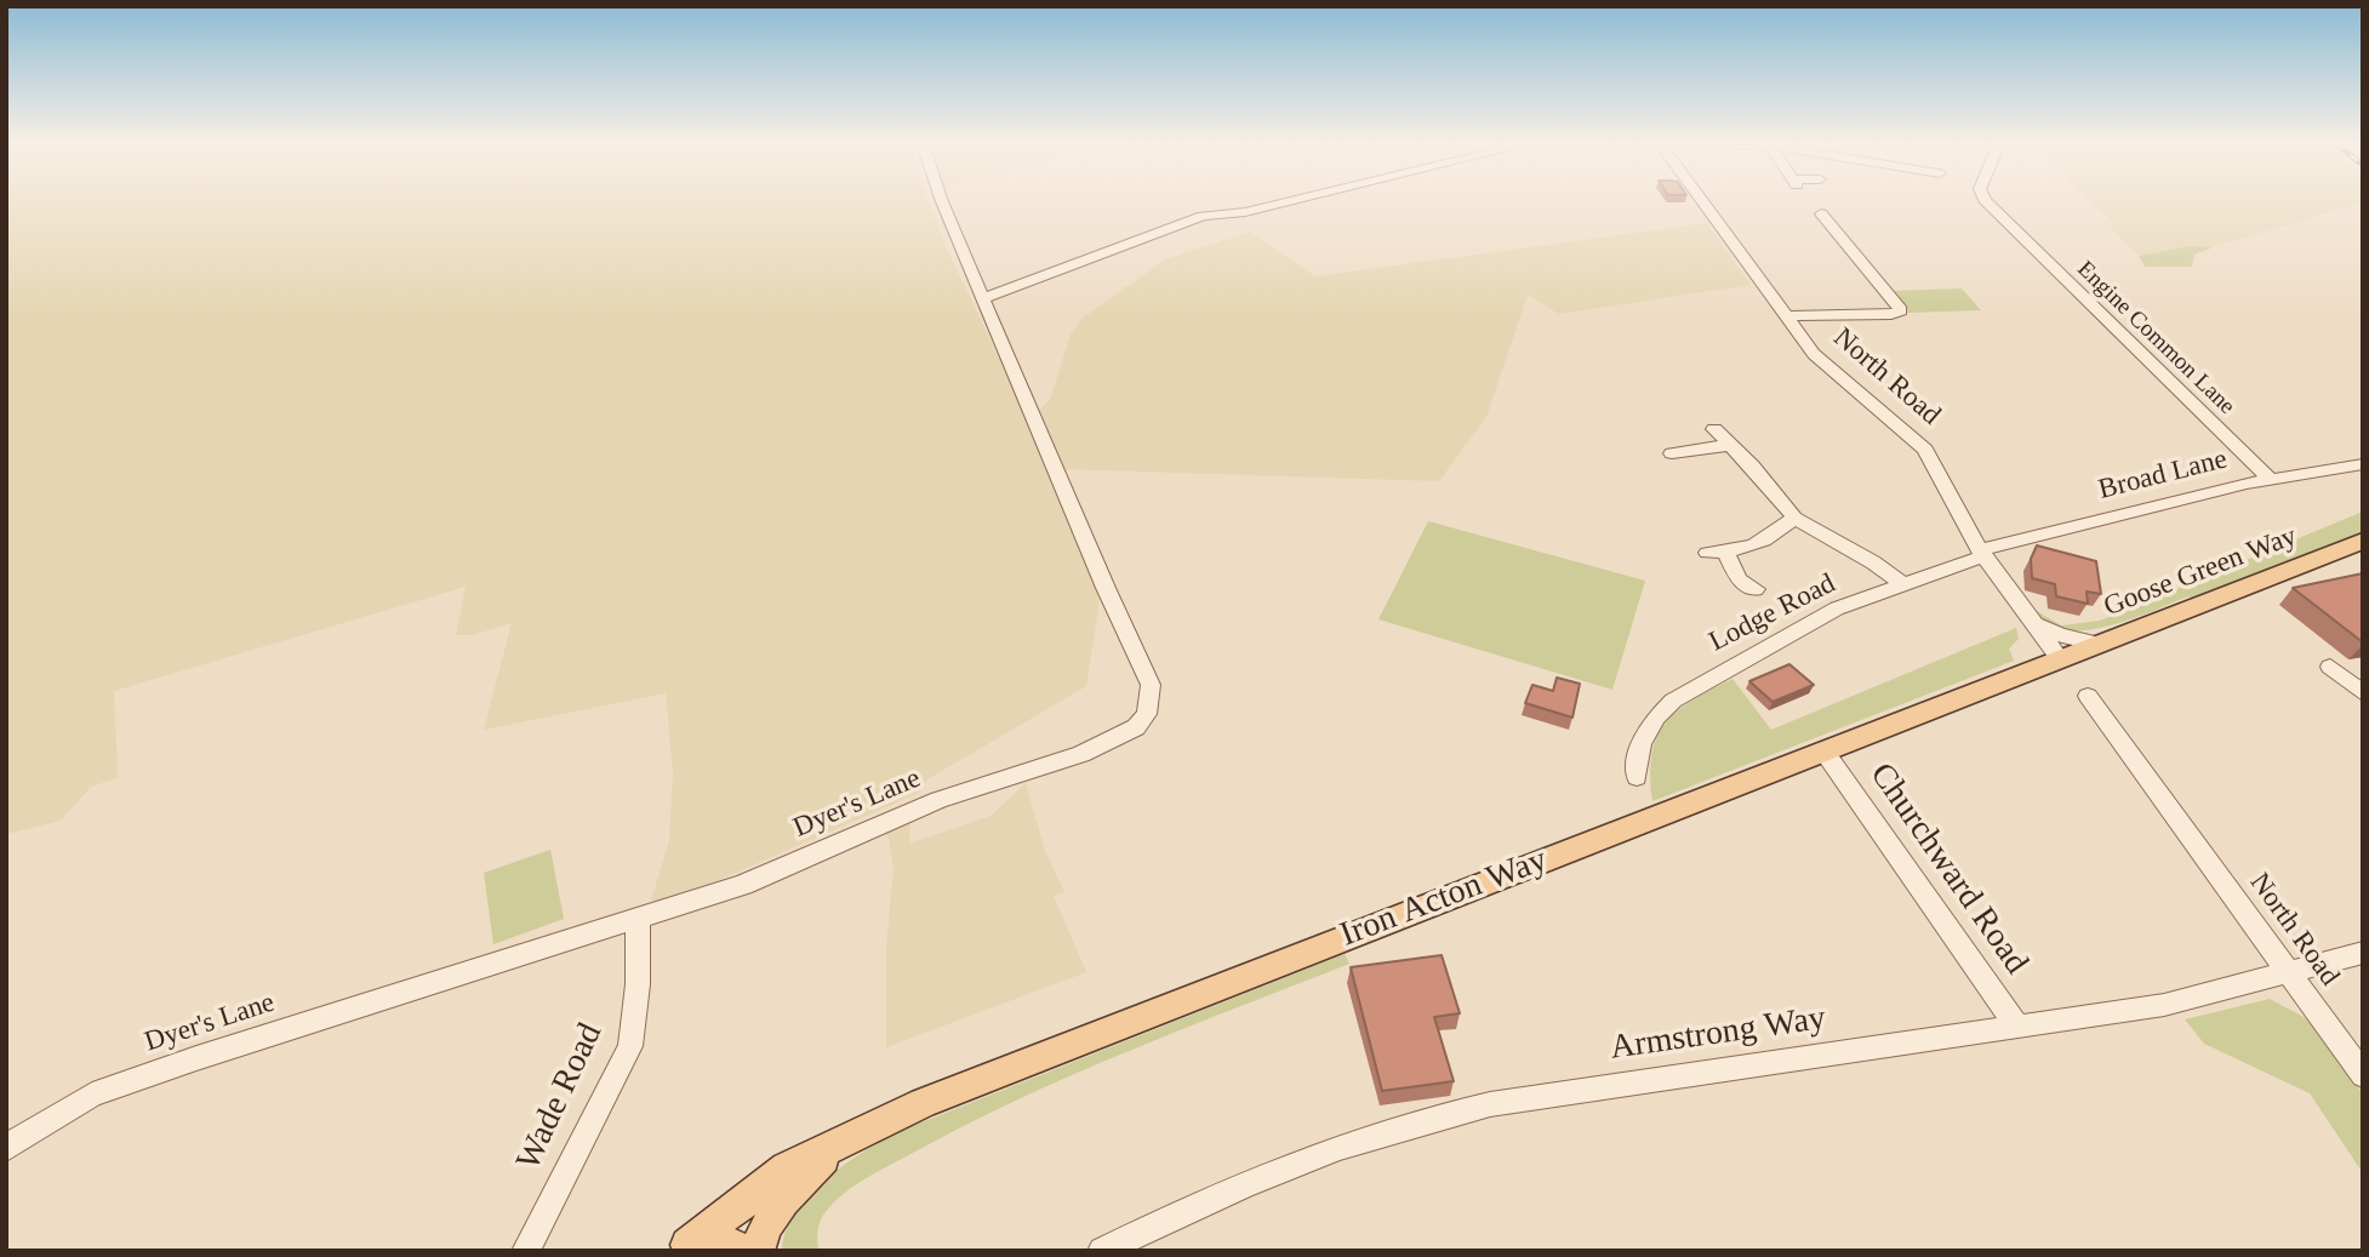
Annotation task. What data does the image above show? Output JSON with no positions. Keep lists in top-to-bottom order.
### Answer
{
  "streets": {
    "main road": ["Goose Green Way", "Iron Acton Way"],
    "street": [
      "Engine Common Lane",
      "North Road",
      "Broad Lane",
      "Lodge Road",
      "Dyer's Lane",
      "Churchward Road",
      "Armstrong Way",
      "Wade Road"
    ]
  },
  "crossings": [
    ["Engine Common Lane", "Broad Lane"],
    ["North Road", "Broad Lane"],
    ["North Road", "Goose Green Way"],
    ["North Road", "Lodge Road"],
    ["North Road", "Iron Acton Way"],
    ["North Road", "Armstrong Way"],
    ["Broad Lane", "Lodge Road"],
    ["Goose Green Way", "Iron Acton Way"],
    ["Dyer's Lane", "Wade Road"],
    ["Churchward Road", "Iron Acton Way"],
    ["Churchward Road", "Armstrong Way"]
  ]
}
